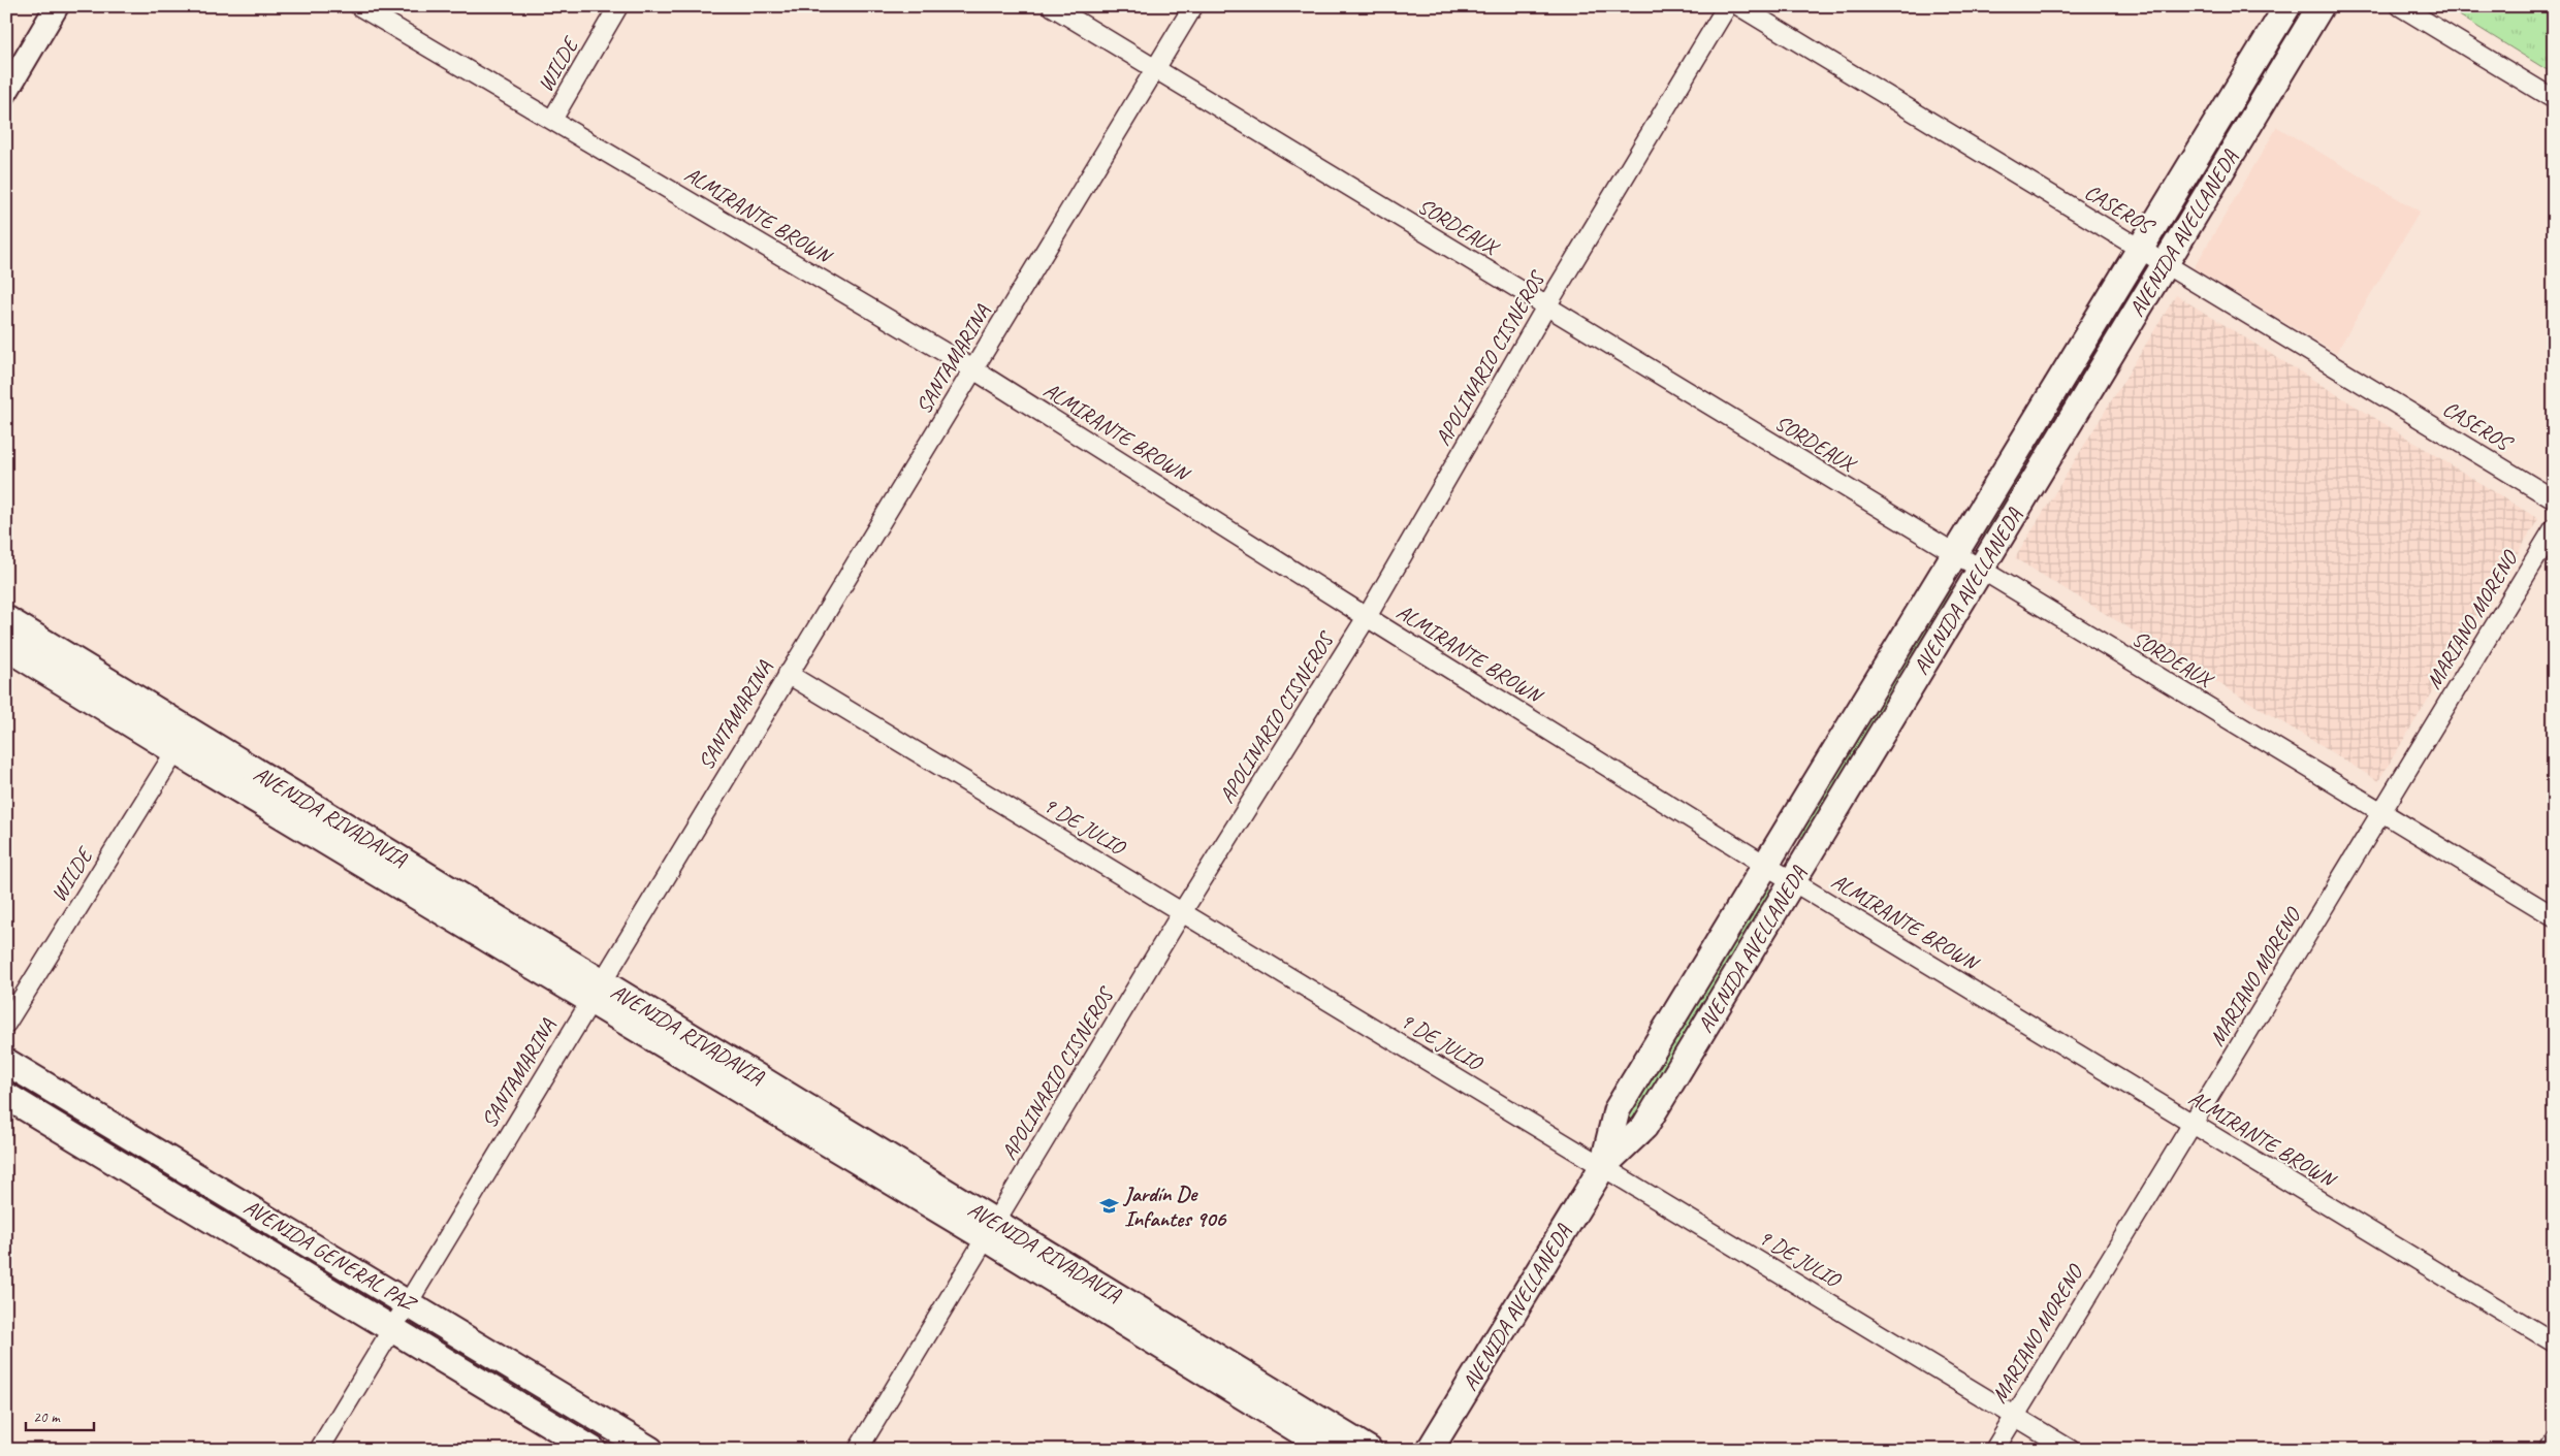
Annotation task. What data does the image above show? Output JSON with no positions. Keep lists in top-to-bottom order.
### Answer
{
  "streets": {
    "main road": ["AVENIDA AVELLANEDA", "AVENIDA RIVADAVIA", "AVENIDA GENERAL PAZ"],
    "street": [
      "WILDE",
      "CASEROS",
      "ALMIRANTE BROWN",
      "SORDEAUX",
      "SANTAMARINA",
      "APOLINARIO CISNEROS",
      "MARIANO MORENO",
      "9 DE JULIO"
    ]
  },
  "crossings": [
    ["WILDE", "ALMIRANTE BROWN"],
    ["WILDE", "AVENIDA RIVADAVIA"],
    ["CASEROS", "AVENIDA AVELLANEDA"],
    ["ALMIRANTE BROWN", "AVENIDA AVELLANEDA"],
    ["ALMIRANTE BROWN", "SANTAMARINA"],
    ["ALMIRANTE BROWN", "APOLINARIO CISNEROS"],
    ["ALMIRANTE BROWN", "MARIANO MORENO"],
    ["SORDEAUX", "AVENIDA AVELLANEDA"],
    ["SORDEAUX", "SANTAMARINA"],
    ["SORDEAUX", "APOLINARIO CISNEROS"],
    ["SORDEAUX", "MARIANO MORENO"],
    ["AVENIDA AVELLANEDA", "9 DE JULIO"],
    ["SANTAMARINA", "AVENIDA RIVADAVIA"],
    ["SANTAMARINA", "9 DE JULIO"],
    ["SANTAMARINA", "AVENIDA GENERAL PAZ"],
    ["APOLINARIO CISNEROS", "AVENIDA RIVADAVIA"],
    ["APOLINARIO CISNEROS", "9 DE JULIO"],
    ["MARIANO MORENO", "9 DE JULIO"]
  ],
  "places": {
    "school or university": ["Jardín De Infantes 906"]
  },
  "scale_bar": "20 m"
}
